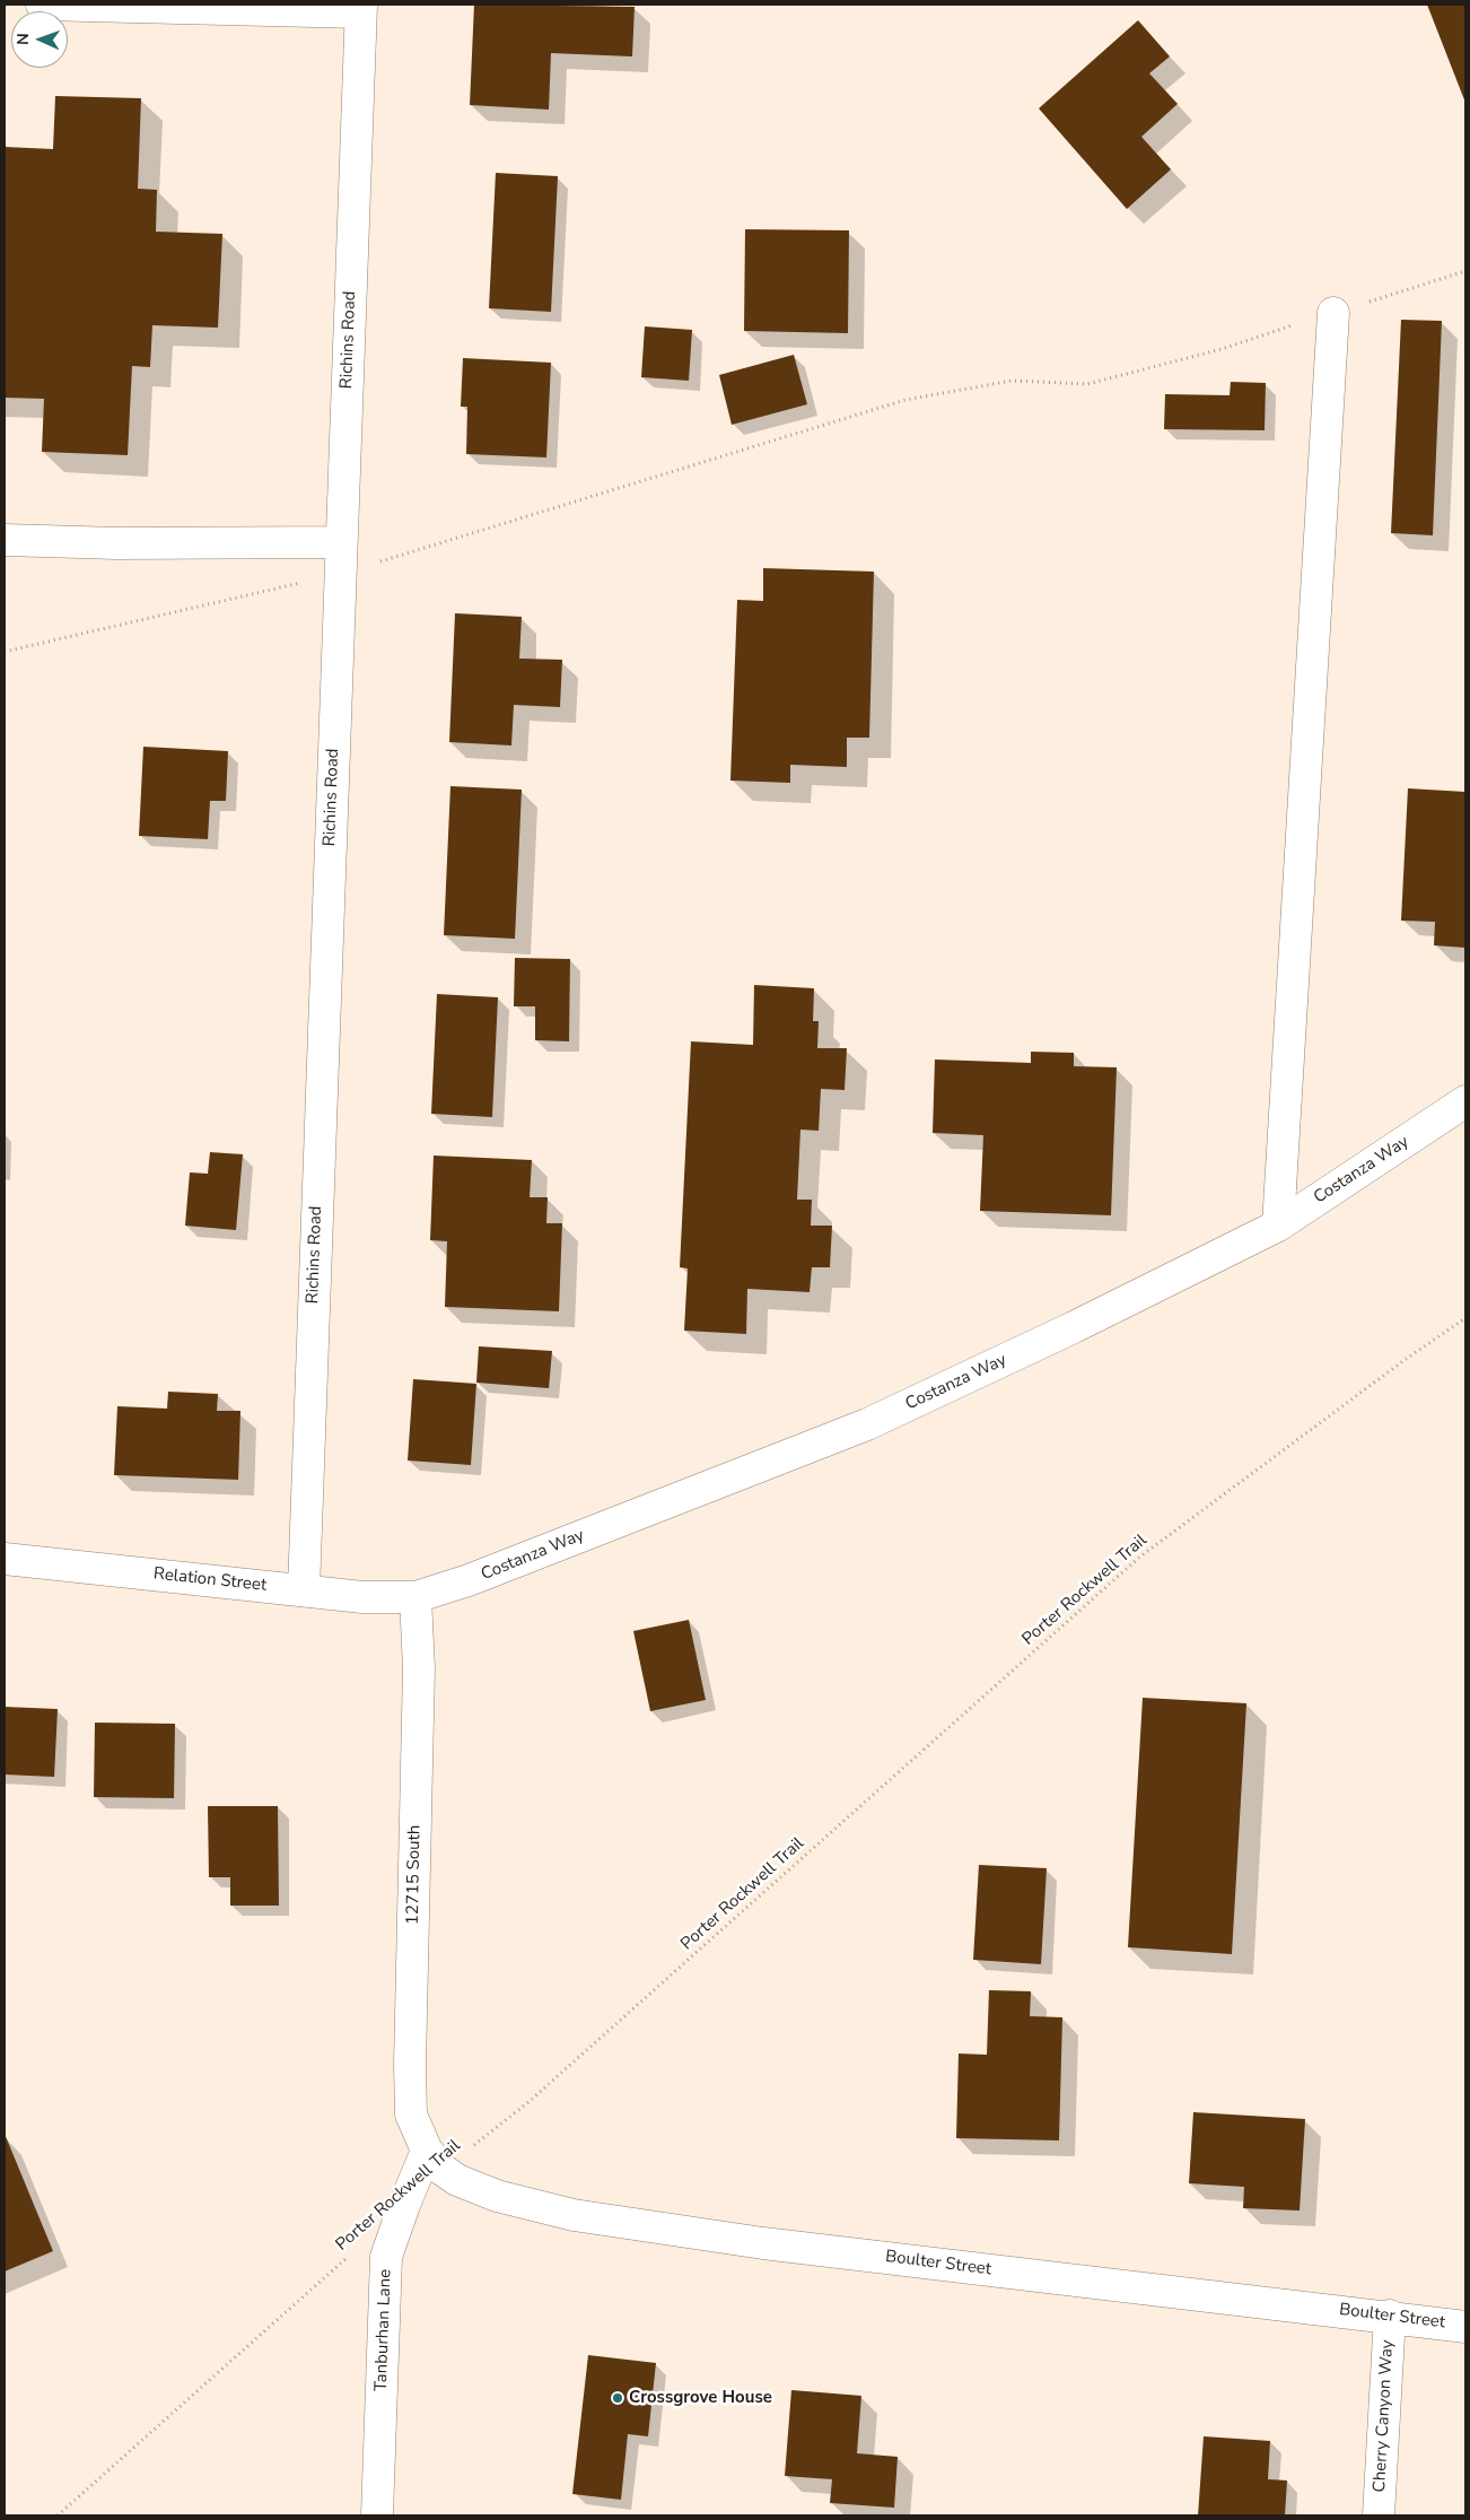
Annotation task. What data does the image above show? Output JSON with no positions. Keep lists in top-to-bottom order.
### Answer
{
  "streets": {
    "street": [
      "Richins Road",
      "Costanza Way",
      "Relation Street",
      "12715 South",
      "Boulter Street",
      "Tanburhan Lane",
      "Cherry Canyon Way"
    ],
    "path": ["Porter Rockwell Trail"]
  },
  "crossings": [
    ["Richins Road", "Relation Street"],
    ["Costanza Way", "Relation Street"],
    ["Costanza Way", "12715 South"],
    ["Relation Street", "12715 South"],
    ["Porter Rockwell Trail", "12715 South"],
    ["Porter Rockwell Trail", "Boulter Street"],
    ["Porter Rockwell Trail", "Tanburhan Lane"],
    ["12715 South", "Boulter Street"],
    ["12715 South", "Tanburhan Lane"],
    ["Boulter Street", "Tanburhan Lane"],
    ["Boulter Street", "Cherry Canyon Way"]
  ],
  "places": ["Crossgrove House"],
  "north": "left"
}
